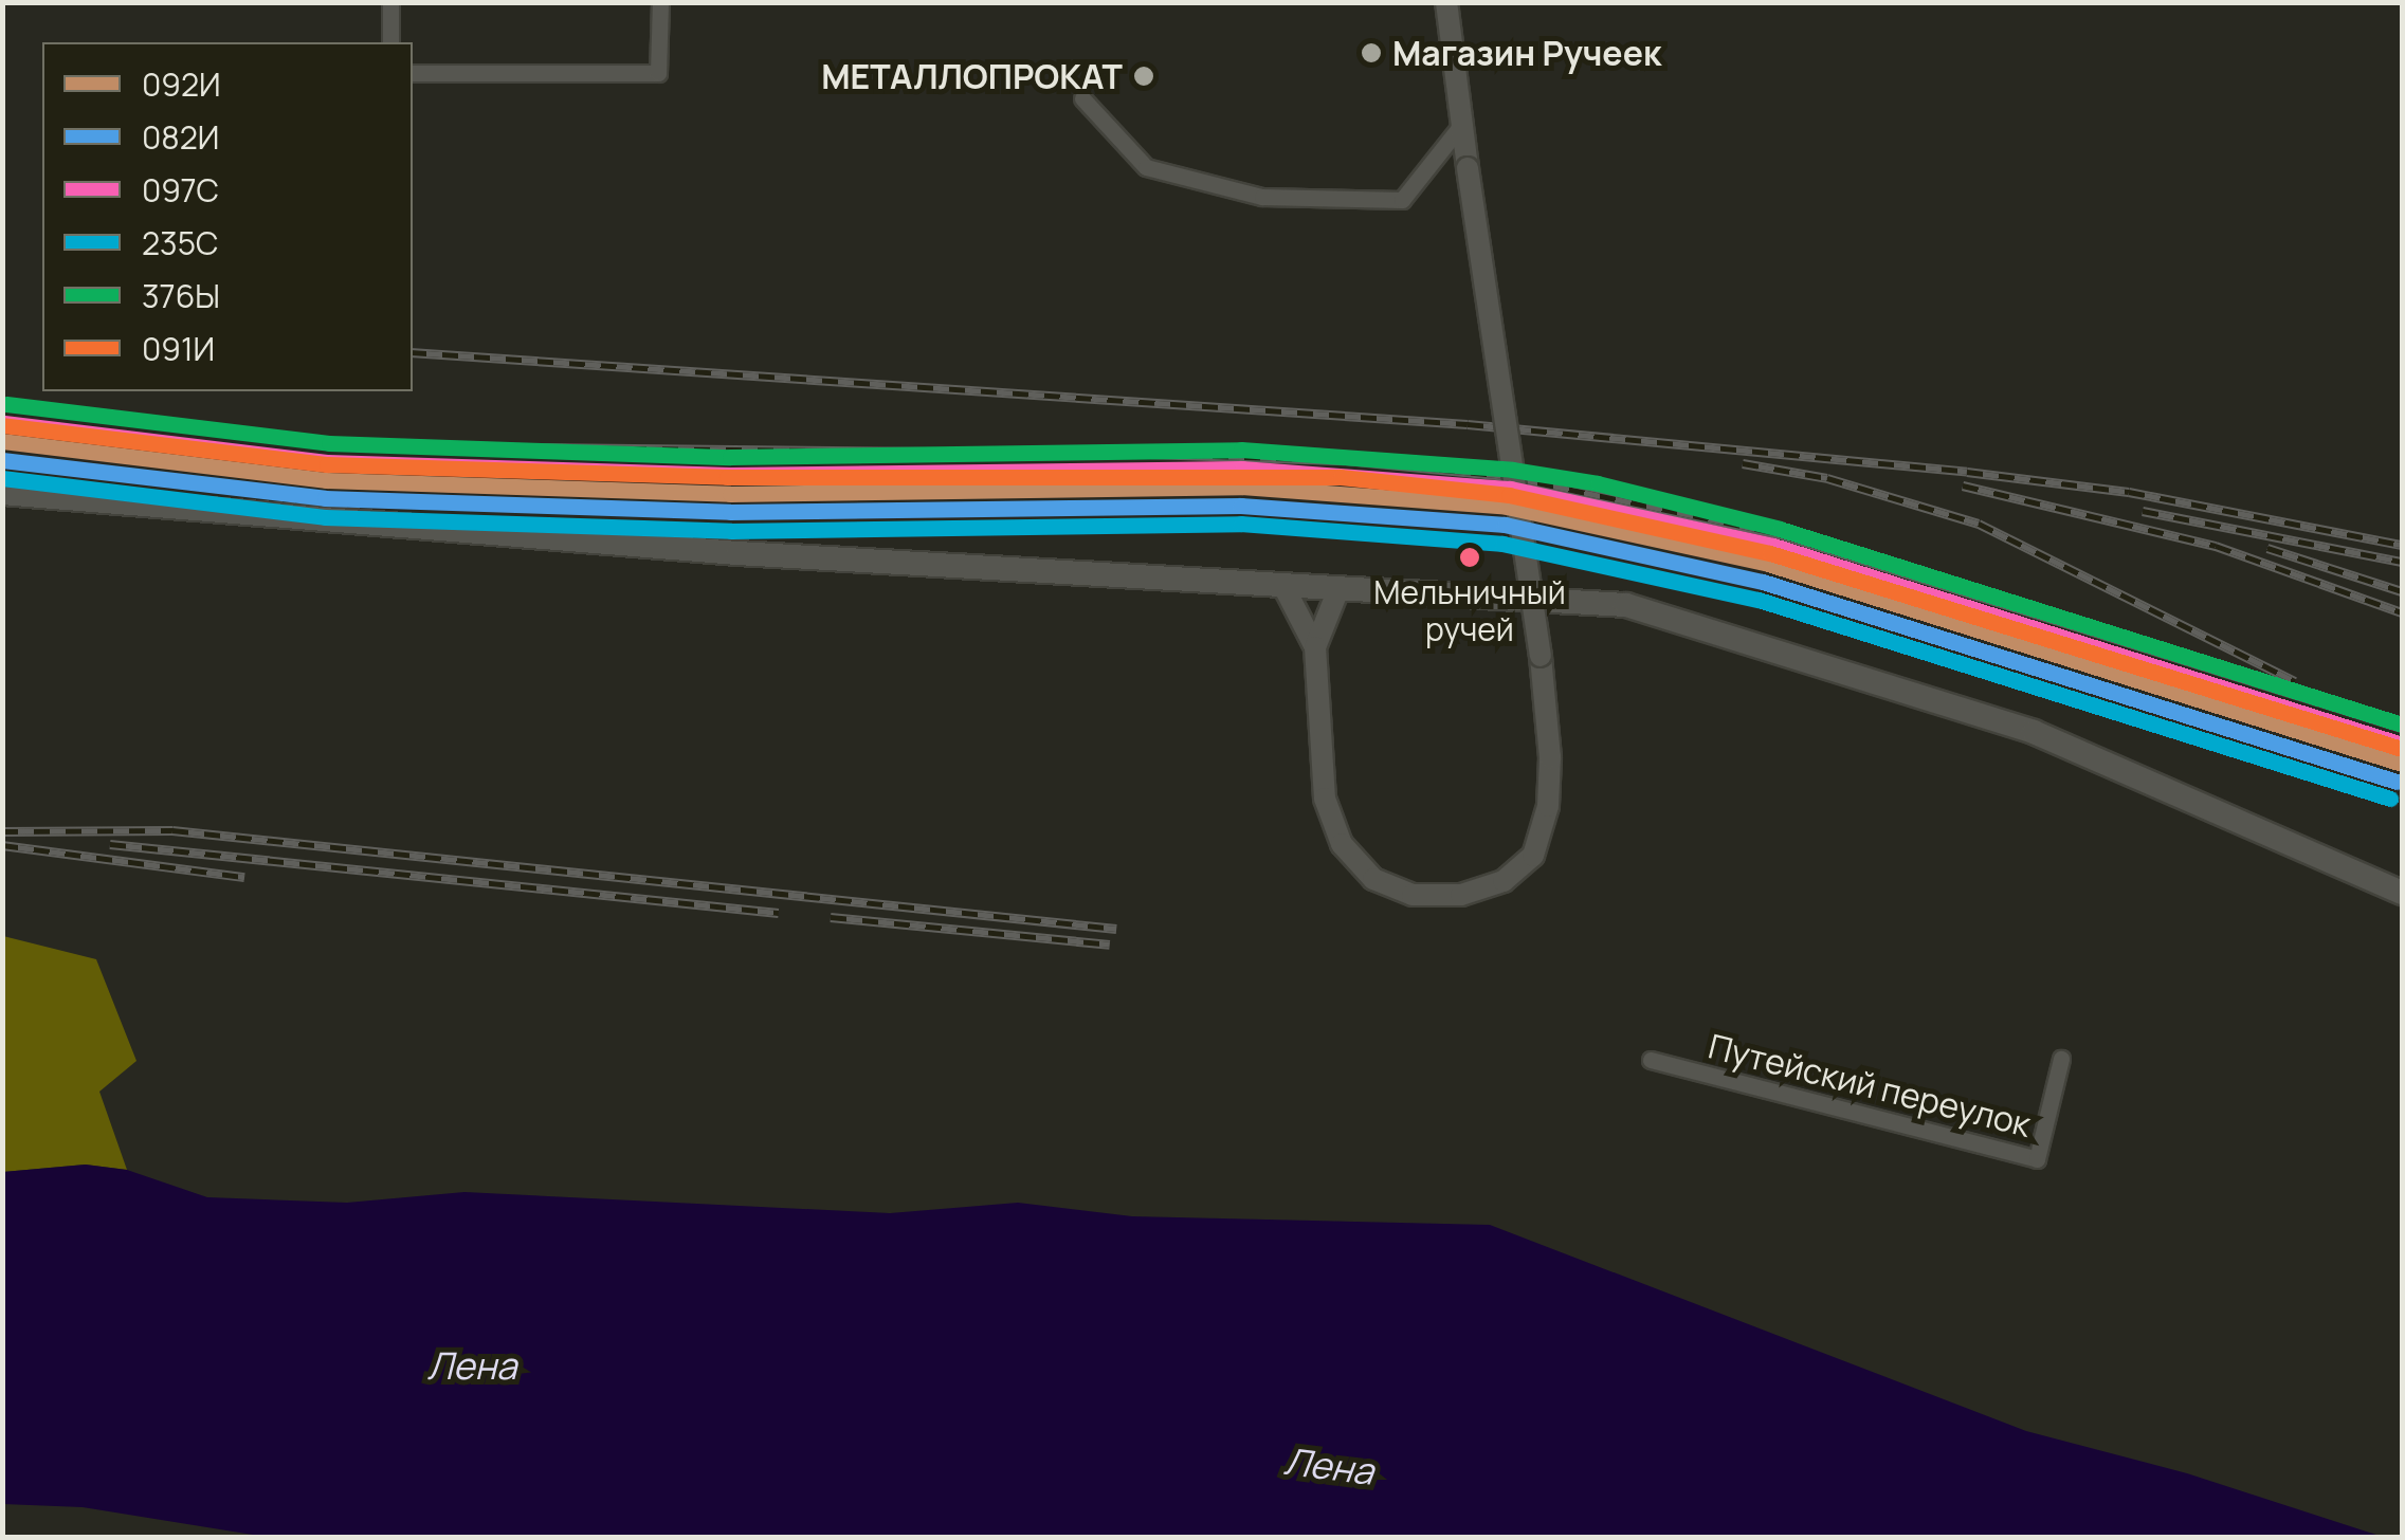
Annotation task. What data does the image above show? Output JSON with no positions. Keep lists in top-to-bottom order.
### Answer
{
  "streets": {
    "street": ["Путейский переулок"]
  },
  "water": ["Лена"],
  "places": ["Магазин Ручеек", "МЕТАЛЛОПРОКАТ", "Мельничный ручей"],
  "lines": [
    "transit line 376Ы",
    "transit line 097С",
    "transit line 091И",
    "transit line 092И",
    "transit line 082И",
    "transit line 235С"
  ],
  "legend": [
    "092И",
    "082И",
    "097С",
    "235С",
    "376Ы",
    "091И"
  ]
}
